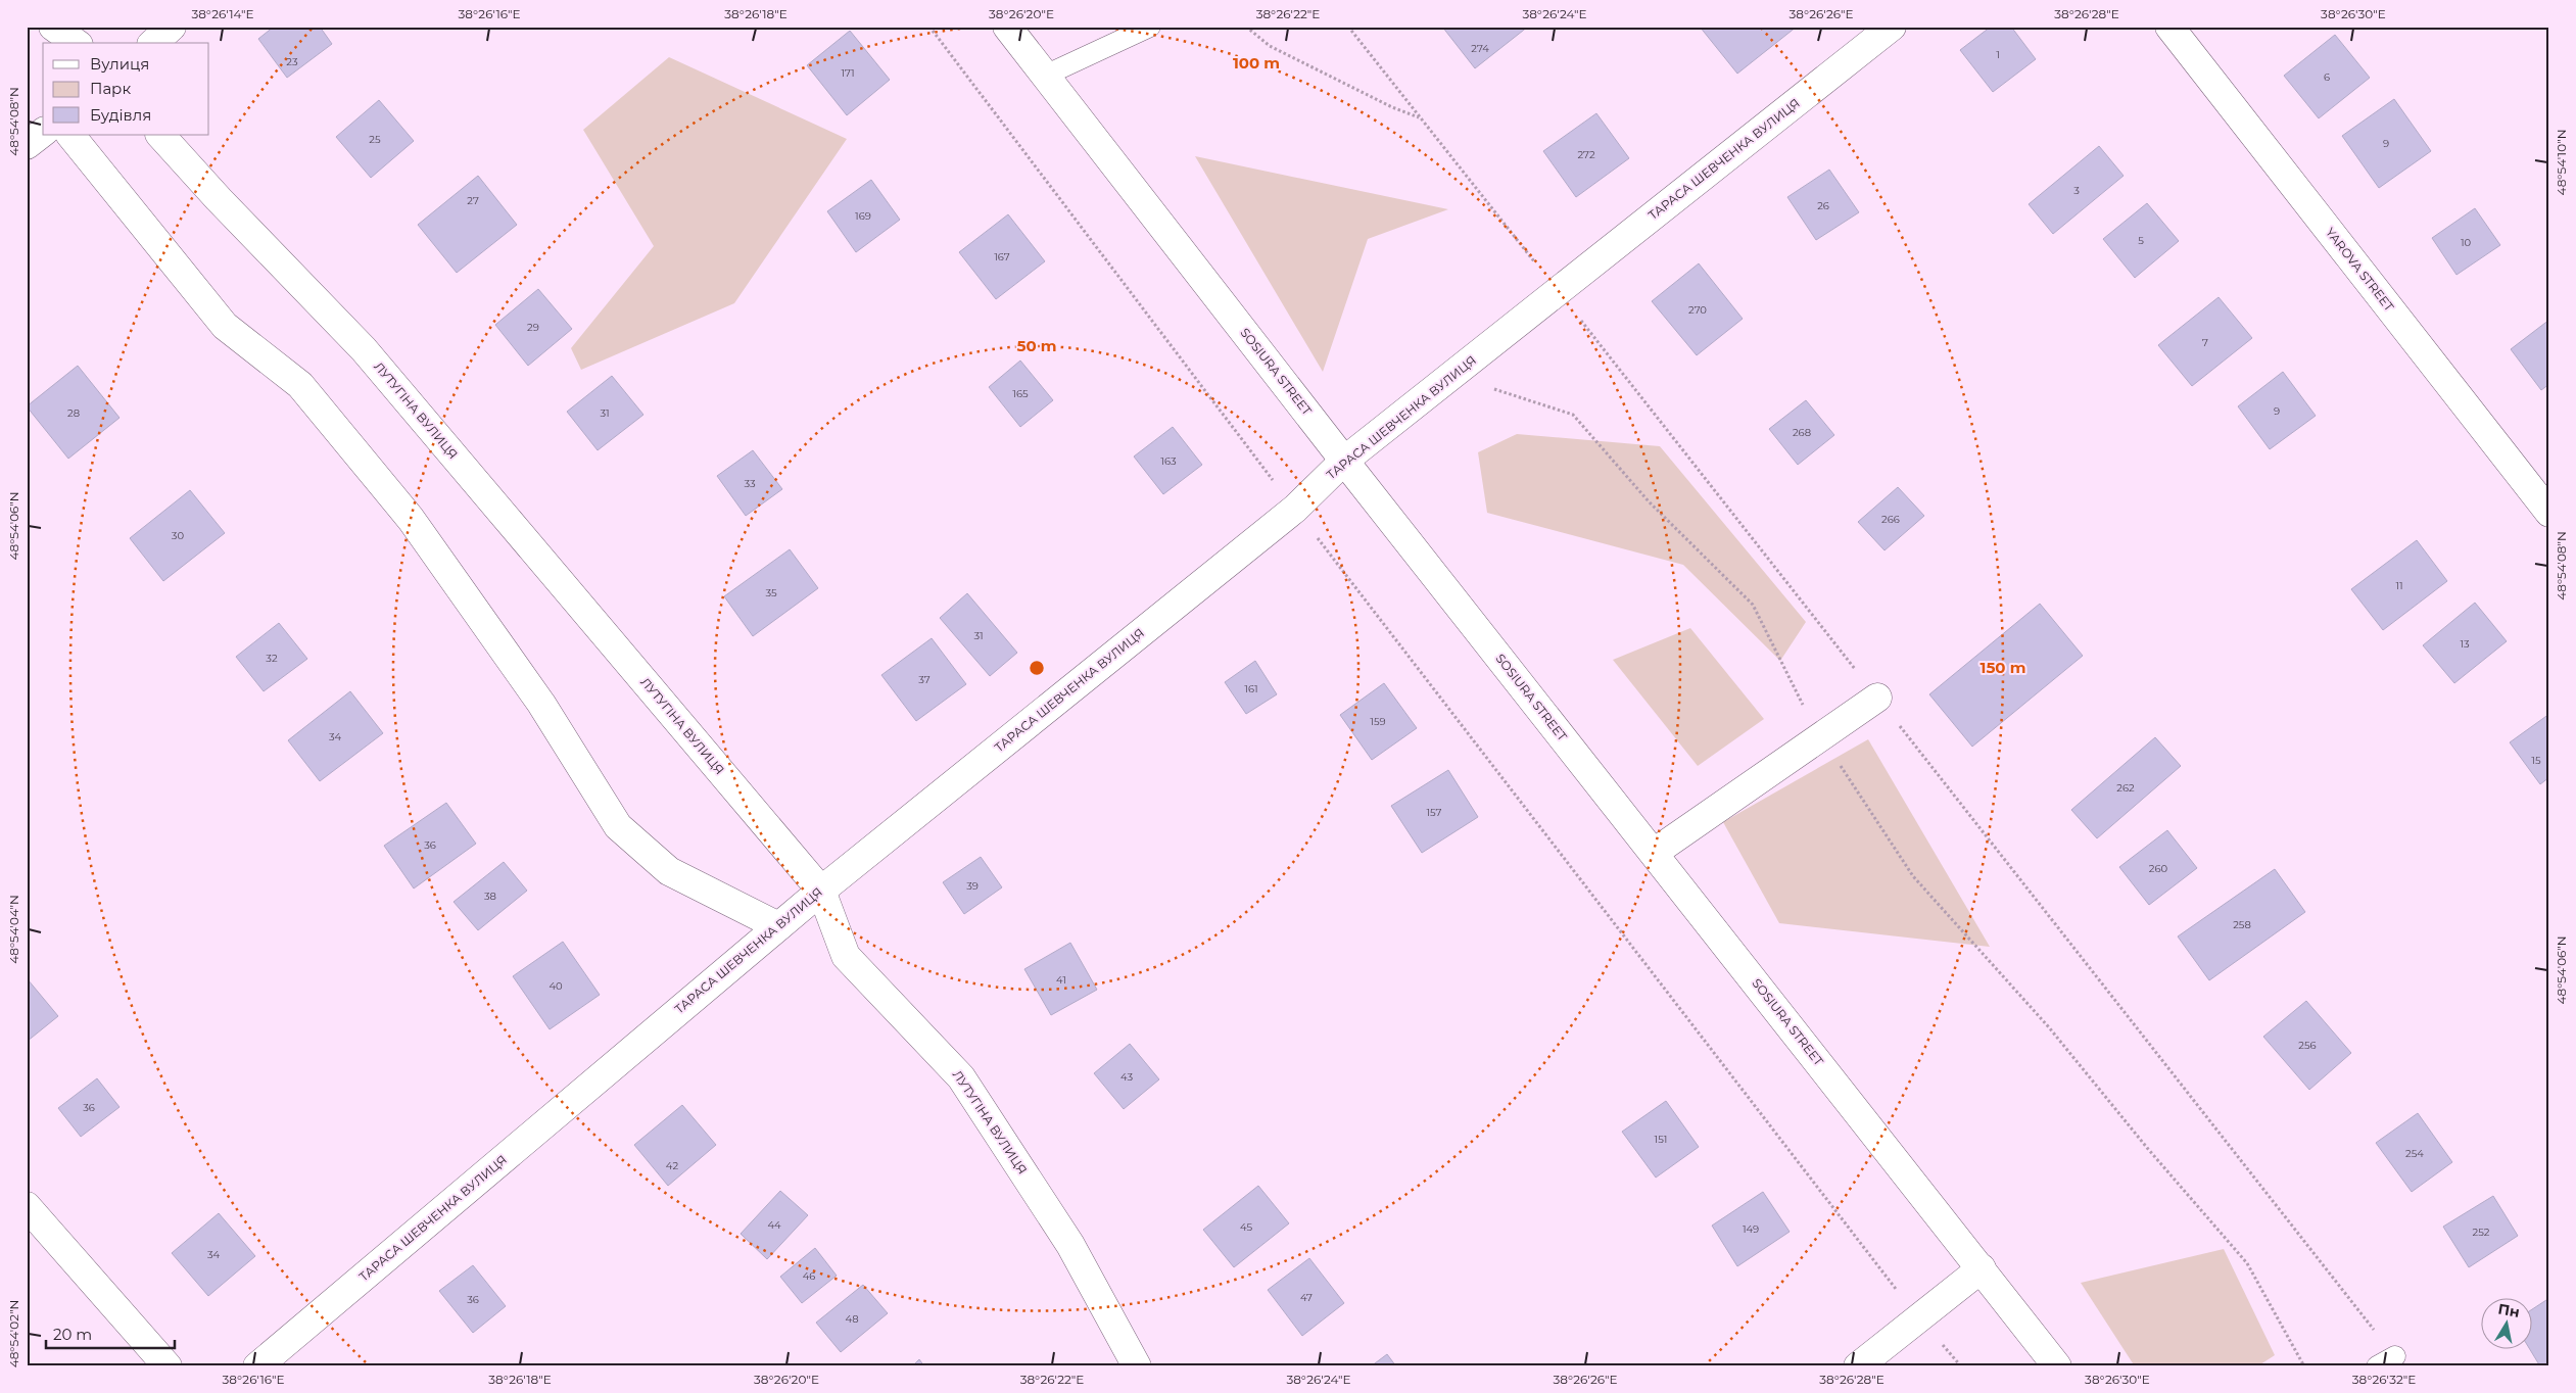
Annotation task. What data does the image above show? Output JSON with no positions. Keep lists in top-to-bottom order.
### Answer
{
  "streets": {
    "street": [
      "ТАРАСА ШЕВЧЕНКА ВУЛИЦЯ",
      "YAROVA STREET",
      "SOSIURA STREET",
      "ЛУТУГІНА ВУЛИЦЯ"
    ]
  },
  "crossings": [
    ["ТАРАСА ШЕВЧЕНКА ВУЛИЦЯ", "SOSIURA STREET"],
    ["ТАРАСА ШЕВЧЕНКА ВУЛИЦЯ", "ЛУТУГІНА ВУЛИЦЯ"]
  ],
  "house_numbers": [
    "274",
    "1",
    "23",
    "171",
    "6",
    "25",
    "9",
    "272",
    "3",
    "27",
    "26",
    "169",
    "5",
    "10",
    "167",
    "270",
    "29",
    "7",
    "165",
    "9",
    "28",
    "31",
    "268",
    "163",
    "33",
    "266",
    "30",
    "11",
    "35",
    "31",
    "13",
    "32",
    "37",
    "161",
    "159",
    "34",
    "15",
    "262",
    "157",
    "36",
    "260",
    "39",
    "38",
    "258",
    "41",
    "40",
    "256",
    "43",
    "36",
    "151",
    "254",
    "42",
    "44",
    "45",
    "149",
    "252",
    "34",
    "46",
    "47",
    "36",
    "48"
  ],
  "legend": ["Вулиця", "Парк", "Будівля"],
  "scale_bar": "20 m",
  "north": "top",
  "coordinates": [
    "38°26'14\"E",
    "38°26'16\"E",
    "38°26'18\"E",
    "38°26'20\"E",
    "38°26'22\"E",
    "38°26'24\"E",
    "38°26'26\"E",
    "38°26'28\"E",
    "38°26'30\"E",
    "48°54'08\"N",
    "48°54'10\"N",
    "48°54'06\"N",
    "48°54'04\"N",
    "48°54'02\"N",
    "38°26'32\"E"
  ],
  "rings": ["100 m", "50 m", "150 m"]
}
